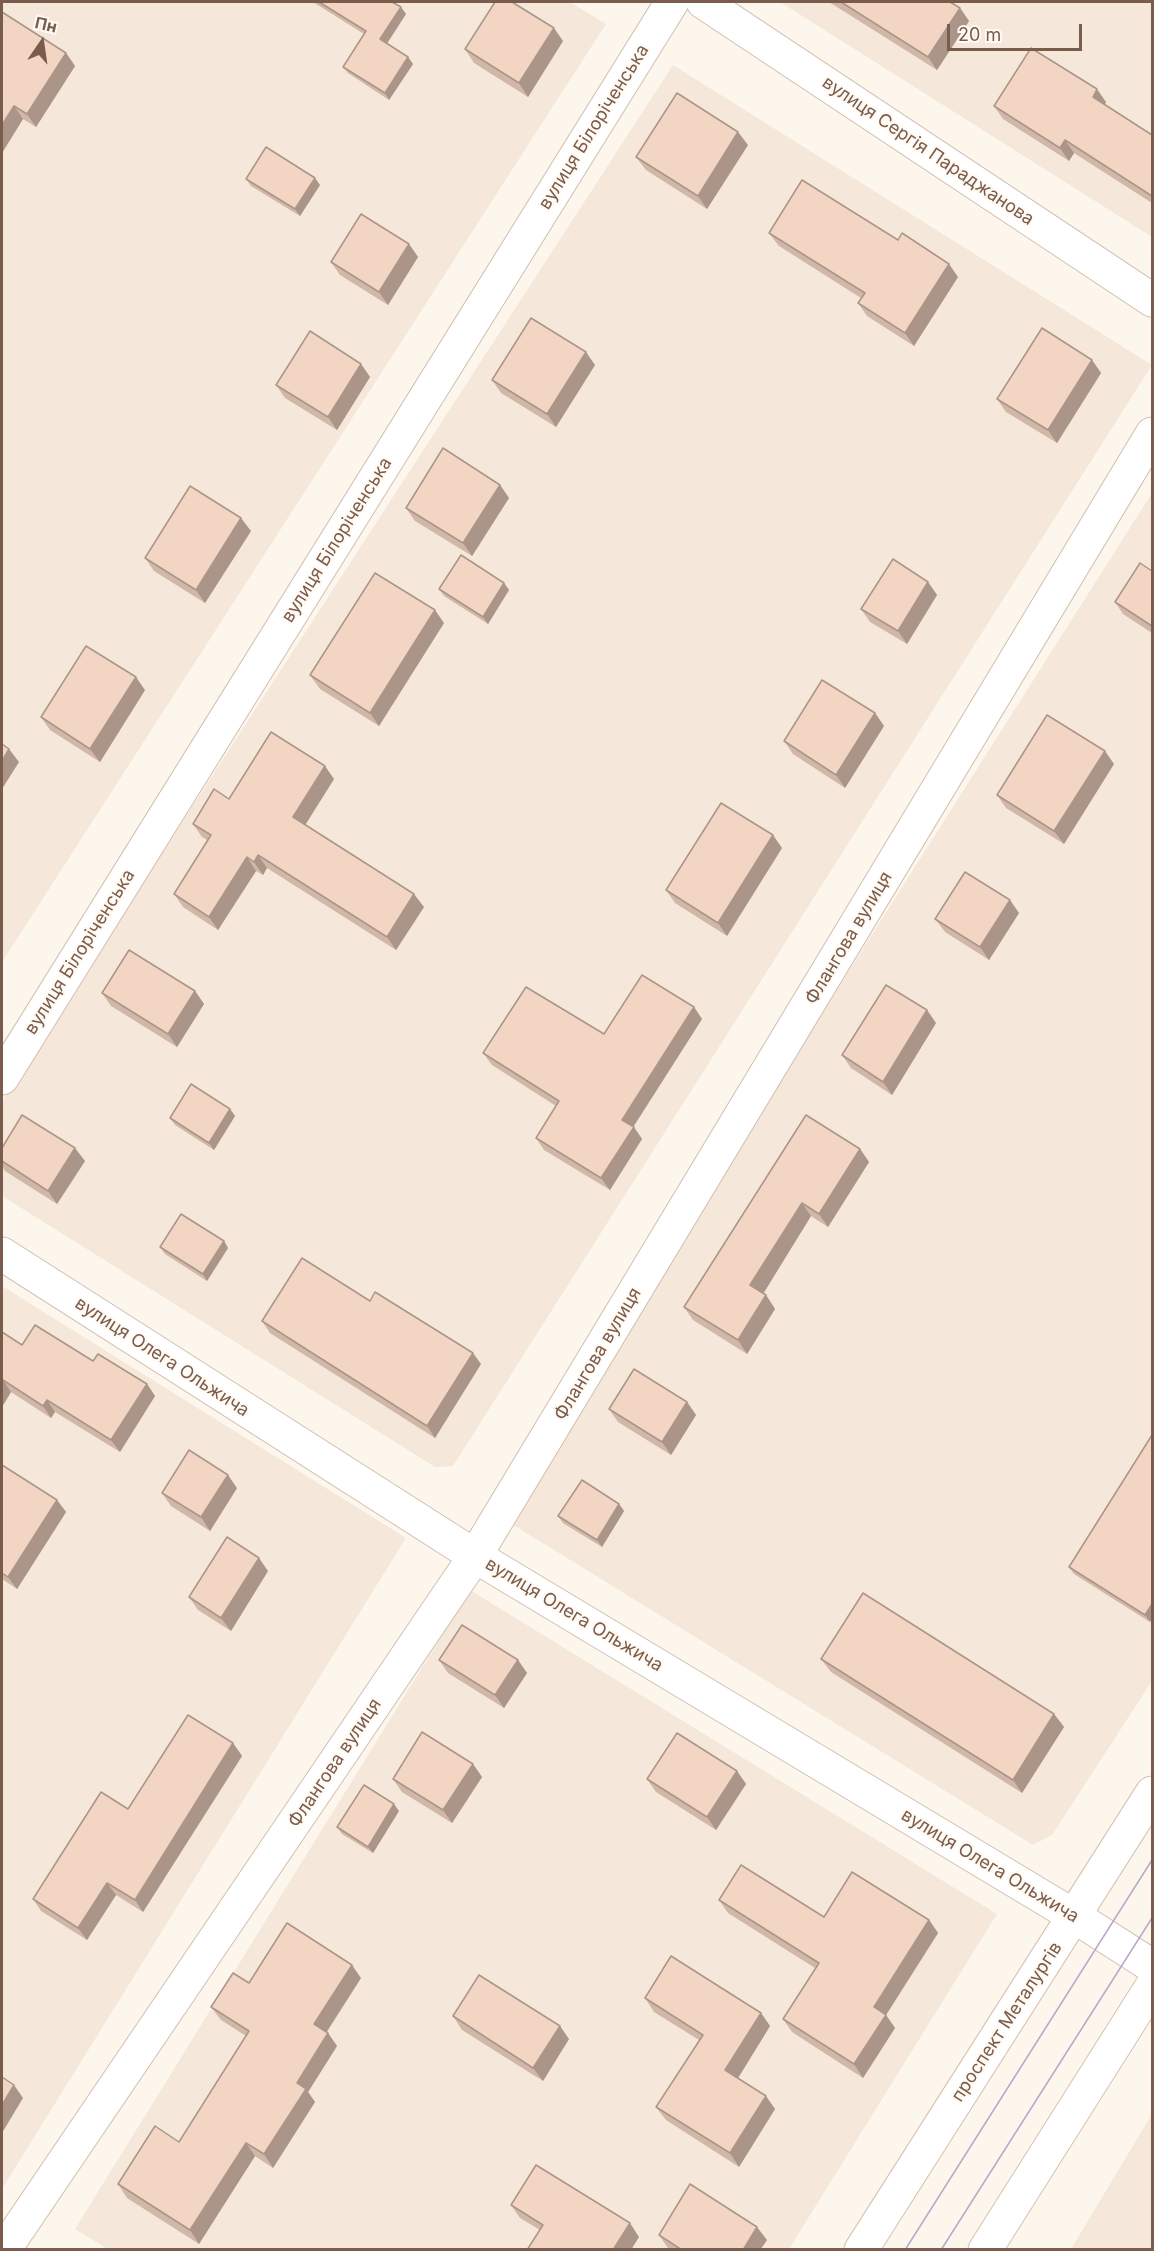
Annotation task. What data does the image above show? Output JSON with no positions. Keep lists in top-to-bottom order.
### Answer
{
  "streets": {
    "street": [
      "вулиця Білоріченська",
      "вулиця Сергія Параджанова",
      "Флангова вулиця",
      "вулиця Олега Ольжича",
      "проспект Металургів"
    ]
  },
  "crossings": [
    ["Флангова вулиця", "вулиця Олега Ольжича"],
    ["вулиця Олега Ольжича", "проспект Металургів"]
  ],
  "scale_bar": "20 m",
  "north": "top"
}
